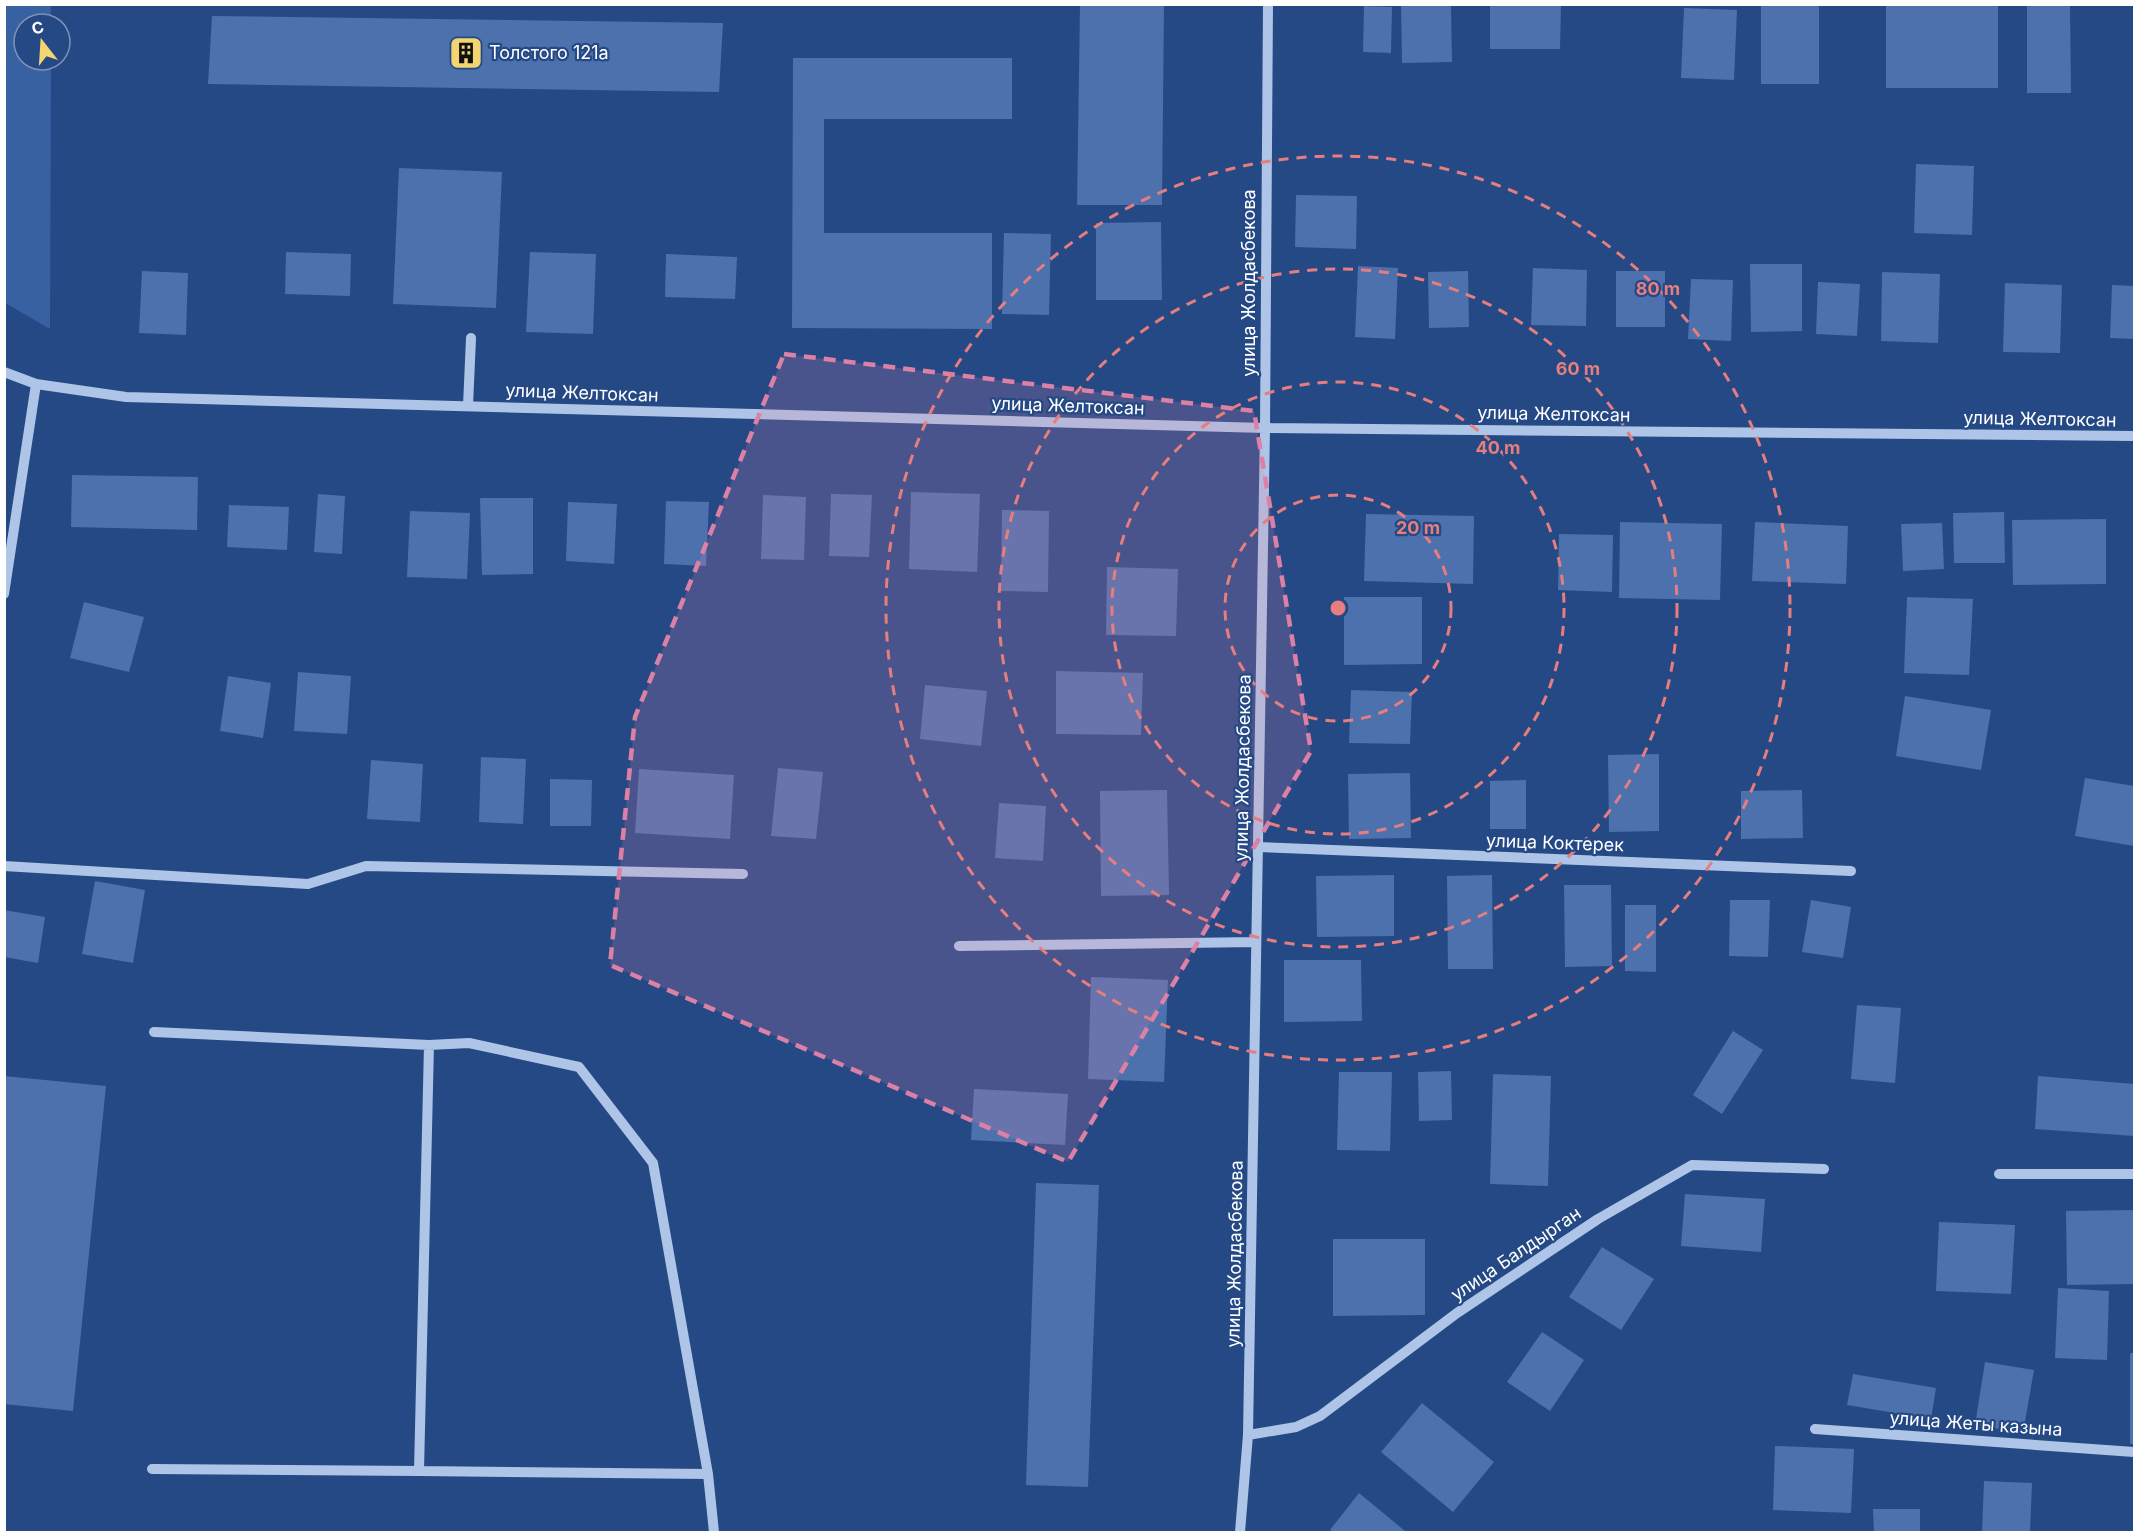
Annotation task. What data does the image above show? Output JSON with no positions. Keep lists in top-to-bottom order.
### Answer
{
  "streets": {
    "street": [
      "улица Жолдасбекова",
      "улица Желтоксан",
      "улица Коктерек",
      "улица Балдырган",
      "улица Жеты казына"
    ]
  },
  "crossings": [
    ["улица Жолдасбекова", "улица Желтоксан"],
    ["улица Жолдасбекова", "улица Коктерек"],
    ["улица Жолдасбекова", "улица Балдырган"]
  ],
  "places": {
    "building": ["Толстого 121а"]
  },
  "north": "top",
  "rings": [
    "80 m",
    "60 m",
    "40 m",
    "20 m"
  ]
}
